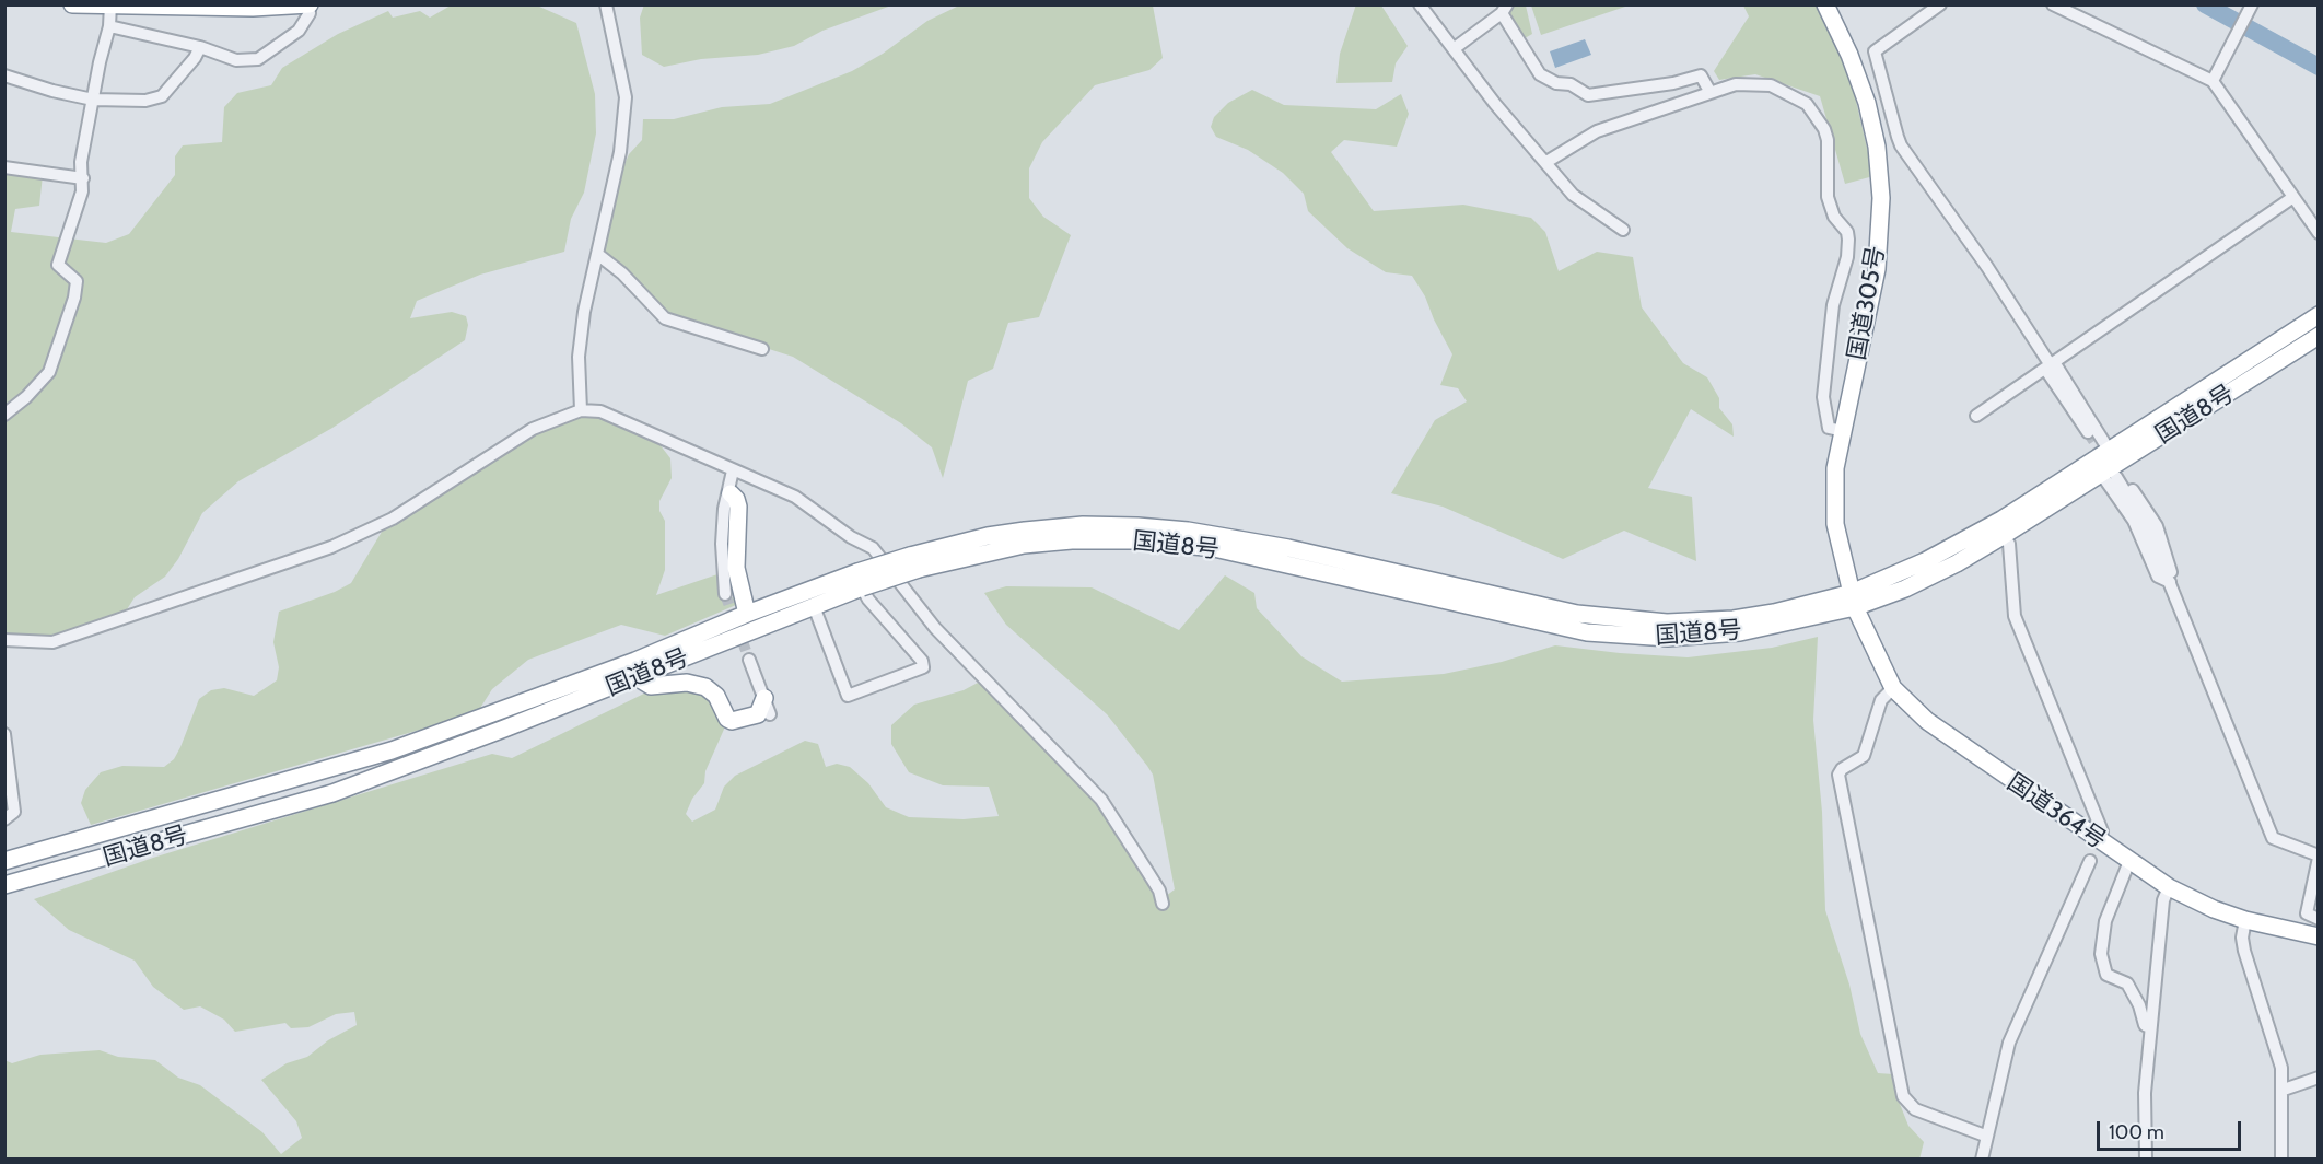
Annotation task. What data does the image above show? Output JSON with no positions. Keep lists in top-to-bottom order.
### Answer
{
  "streets": {
    "highway": ["国道305号", "国道8号", "国道364号"]
  },
  "crossings": [
    ["国道305号", "国道8号"],
    ["国道305号", "国道364号"],
    ["国道8号", "国道364号"]
  ],
  "scale_bar": "100 m"
}
